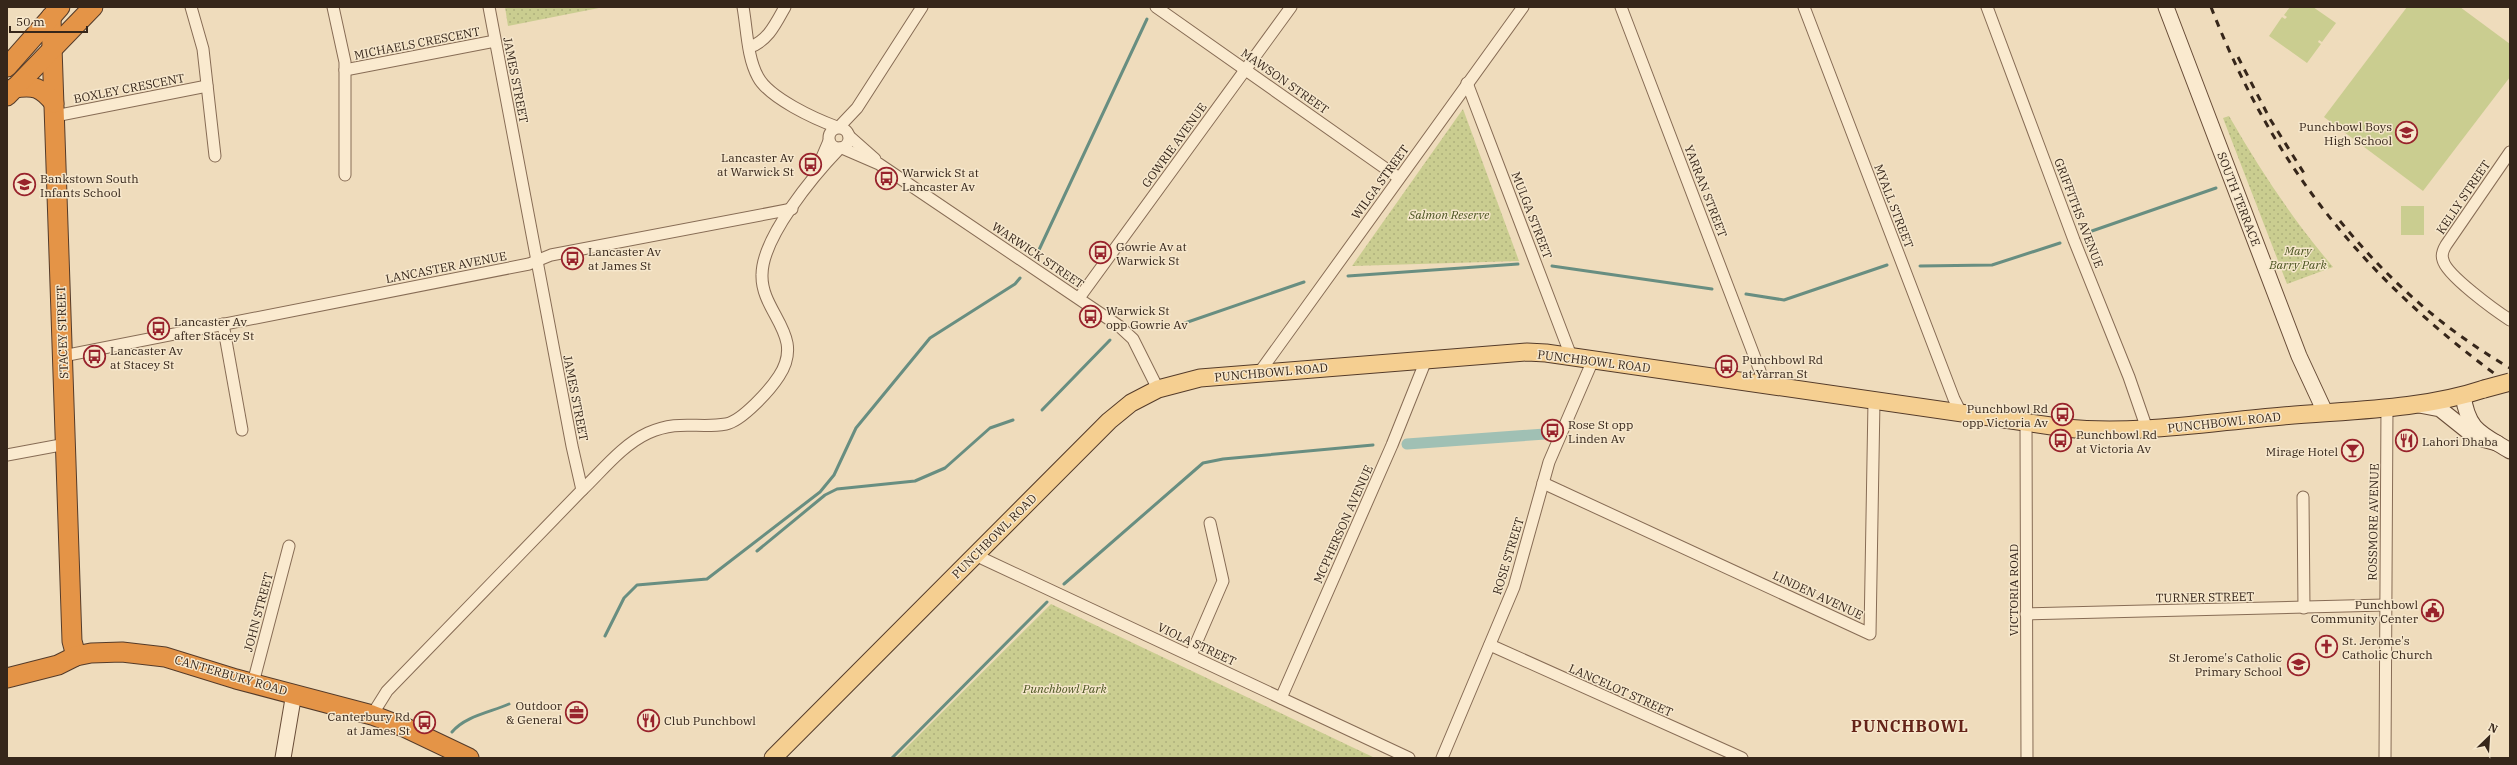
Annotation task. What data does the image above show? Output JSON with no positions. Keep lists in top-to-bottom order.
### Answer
{
  "streets": {
    "highway": ["STACEY STREET", "CANTERBURY ROAD"],
    "main road": ["PUNCHBOWL ROAD"],
    "street": [
      "MICHAELS CRESCENT",
      "JAMES STREET",
      "MAWSON STREET",
      "BOXLEY CRESCENT",
      "GOWRIE AVENUE",
      "WILGA STREET",
      "YARRAN STREET",
      "KELLY STREET",
      "SOUTH TERRACE",
      "MYALL STREET",
      "GRIFFITHS AVENUE",
      "MULGA STREET",
      "WARWICK STREET",
      "LANCASTER AVENUE",
      "ROSSMORE AVENUE",
      "MCPHERSON AVENUE",
      "ROSE STREET",
      "VICTORIA ROAD",
      "LINDEN AVENUE",
      "TURNER STREET",
      "JOHN STREET",
      "VIOLA STREET",
      "LANCELOT STREET"
    ]
  },
  "crossings": [
    ["MICHAELS CRESCENT", "JAMES STREET"],
    ["JAMES STREET", "LANCASTER AVENUE"],
    ["MAWSON STREET", "GOWRIE AVENUE"],
    ["MAWSON STREET", "WILGA STREET"],
    ["BOXLEY CRESCENT", "STACEY STREET"],
    ["GOWRIE AVENUE", "WARWICK STREET"],
    ["WILGA STREET", "MULGA STREET"],
    ["WILGA STREET", "PUNCHBOWL ROAD"],
    ["YARRAN STREET", "PUNCHBOWL ROAD"],
    ["SOUTH TERRACE", "PUNCHBOWL ROAD"],
    ["MYALL STREET", "PUNCHBOWL ROAD"],
    ["GRIFFITHS AVENUE", "PUNCHBOWL ROAD"],
    ["MULGA STREET", "PUNCHBOWL ROAD"],
    ["WARWICK STREET", "PUNCHBOWL ROAD"],
    ["LANCASTER AVENUE", "STACEY STREET"],
    ["STACEY STREET", "CANTERBURY ROAD"],
    ["PUNCHBOWL ROAD", "ROSSMORE AVENUE"],
    ["PUNCHBOWL ROAD", "MCPHERSON AVENUE"],
    ["PUNCHBOWL ROAD", "ROSE STREET"],
    ["PUNCHBOWL ROAD", "VICTORIA ROAD"],
    ["PUNCHBOWL ROAD", "LINDEN AVENUE"],
    ["PUNCHBOWL ROAD", "VIOLA STREET"],
    ["ROSSMORE AVENUE", "TURNER STREET"],
    ["MCPHERSON AVENUE", "VIOLA STREET"],
    ["ROSE STREET", "LINDEN AVENUE"],
    ["ROSE STREET", "LANCELOT STREET"],
    ["VICTORIA ROAD", "TURNER STREET"],
    ["JOHN STREET", "CANTERBURY ROAD"]
  ],
  "districts": ["PUNCHBOWL"],
  "parks": ["Salmon Reserve", "Mary Barry Park", "Punchbowl Park"],
  "places": {
    "school or university": ["Punchbowl Boys High School", "Bankstown South Infants School", "St Jerome's Catholic Primary School"],
    "bus stop": [
      "Lancaster Av at Warwick St",
      "Warwick St at Lancaster Av",
      "Gowrie Av at Warwick St",
      "Lancaster Av at James St",
      "Warwick St opp Gowrie Av",
      "Lancaster Av after Stacey St",
      "Lancaster Av at Stacey St",
      "Punchbowl Rd at Yarran St",
      "Punchbowl Rd opp Victoria Av",
      "Rose St opp Linden Av",
      "Punchbowl Rd at Victoria Av",
      "Canterbury Rd at James St"
    ],
    "restaurant": ["Lahori Dhaba", "Club Punchbowl"],
    "bar": ["Mirage Hotel"],
    "public building": ["Punchbowl Community Center"],
    "church": ["St. Jerome's Catholic Church"],
    "office": ["Outdoor & General"]
  },
  "scale_bar": "50 m",
  "north": "top right"
}
